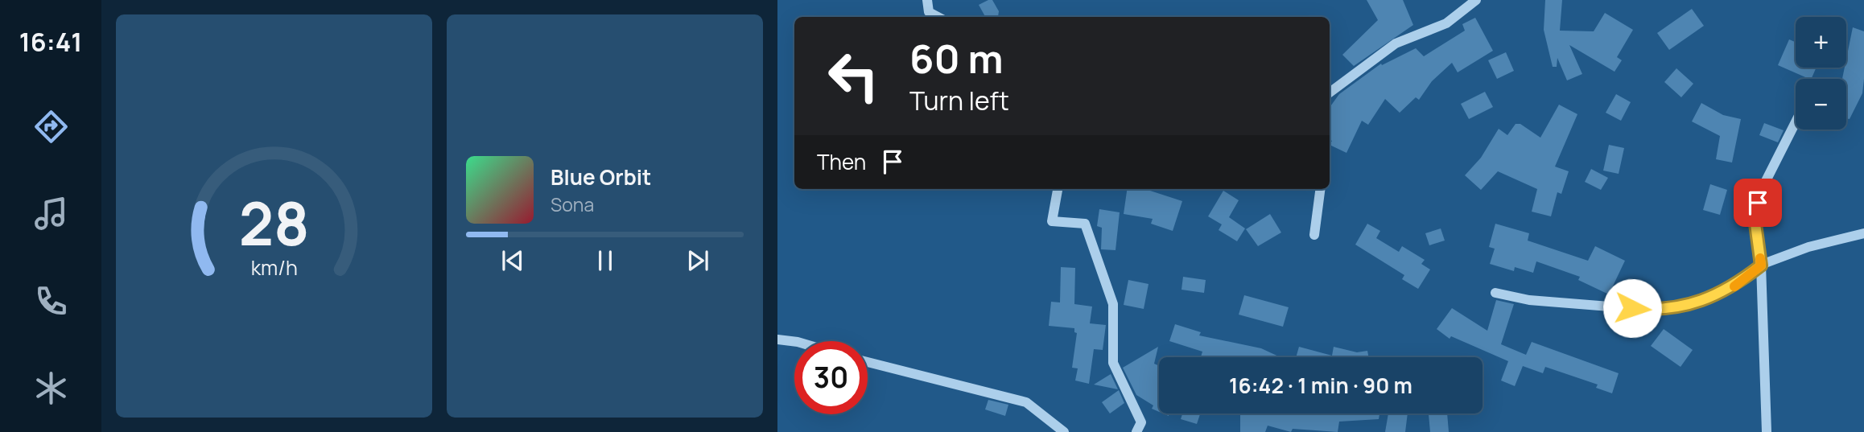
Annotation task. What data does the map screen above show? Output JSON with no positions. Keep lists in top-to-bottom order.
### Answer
{
  "page": {
    "tabs": "16:41",
    "map_buttons": ["+", "−"],
    "turn": ["60 m", "Turn left"],
    "then": "Then",
    "song": ["Blue Orbit", "Sona"],
    "limit": "30",
    "trip": "16:42 · 1 min · 90 m",
    "gauge": ["28", "km/h"]
  }
}
